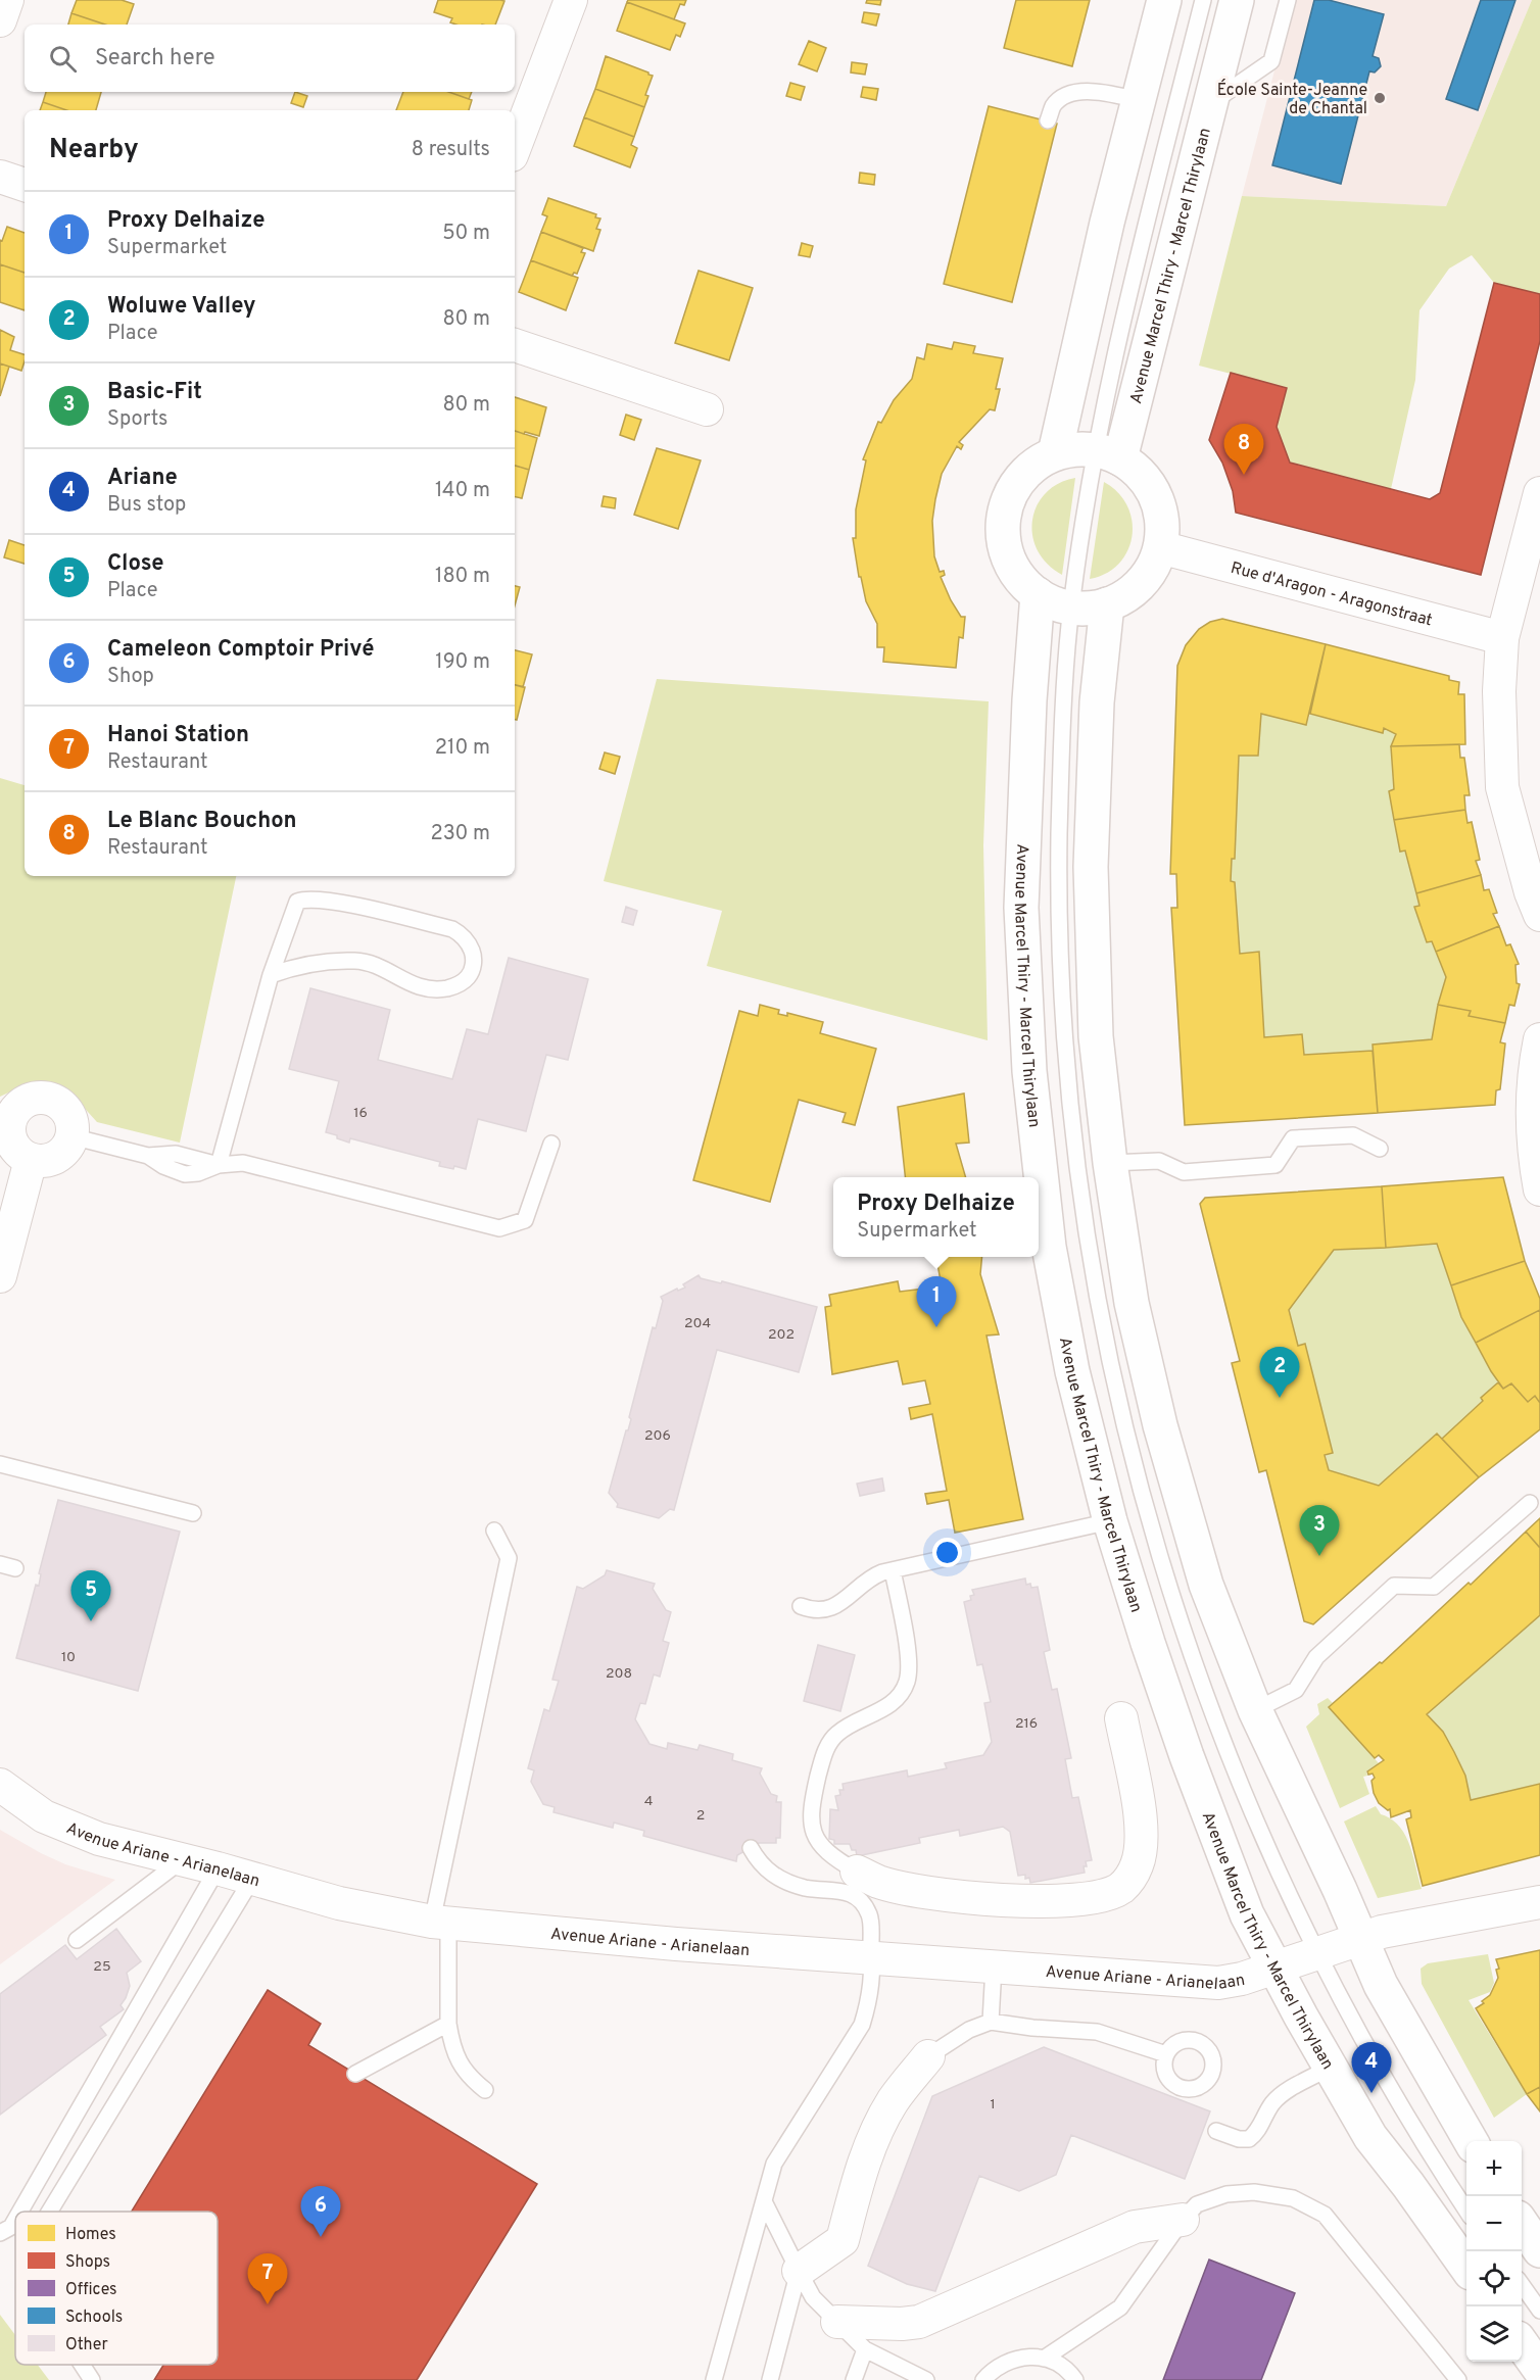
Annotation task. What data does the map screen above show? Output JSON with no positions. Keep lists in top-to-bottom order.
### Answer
{
  "streets": {
    "main road": ["Avenue Marcel Thiry - Marcel Thirylaan"],
    "street": ["Rue d'Aragon - Aragonstraat", "Avenue Ariane - Arianelaan"]
  },
  "crossings": [
    ["Avenue Marcel Thiry - Marcel Thirylaan", "Avenue Ariane - Arianelaan"]
  ],
  "places": ["École Sainte-Jeanne de Chantal"],
  "house_numbers": [
    "16",
    "204",
    "202",
    "206",
    "10",
    "208",
    "216",
    "4",
    "2",
    "25",
    "1"
  ],
  "legend": [
    "Homes",
    "Shops",
    "Offices",
    "Schools",
    "Other"
  ],
  "page": {
    "search": "Search here",
    "heading": ["Nearby", "8 results"],
    "list": [
      {
        "mark": "1",
        "name": "Proxy Delhaize",
        "note": "Supermarket",
        "value": "50 m"
      },
      {
        "mark": "2",
        "name": "Woluwe Valley",
        "note": "Place",
        "value": "80 m"
      },
      {
        "mark": "3",
        "name": "Basic-Fit",
        "note": "Sports",
        "value": "80 m"
      },
      {
        "mark": "4",
        "name": "Ariane",
        "note": "Bus stop",
        "value": "140 m"
      },
      {
        "mark": "5",
        "name": "Close",
        "note": "Place",
        "value": "180 m"
      },
      {
        "mark": "6",
        "name": "Cameleon Comptoir Privé",
        "note": "Shop",
        "value": "190 m"
      },
      {
        "mark": "7",
        "name": "Hanoi Station",
        "note": "Restaurant",
        "value": "210 m"
      },
      {
        "mark": "8",
        "name": "Le Blanc Bouchon",
        "note": "Restaurant",
        "value": "230 m"
      }
    ],
    "pins": [
      "8",
      "1",
      "2",
      "3",
      "5",
      "4",
      "6",
      "7"
    ],
    "popup": ["Proxy Delhaize", "Supermarket"],
    "map_buttons": ["+", "−"]
  }
}
